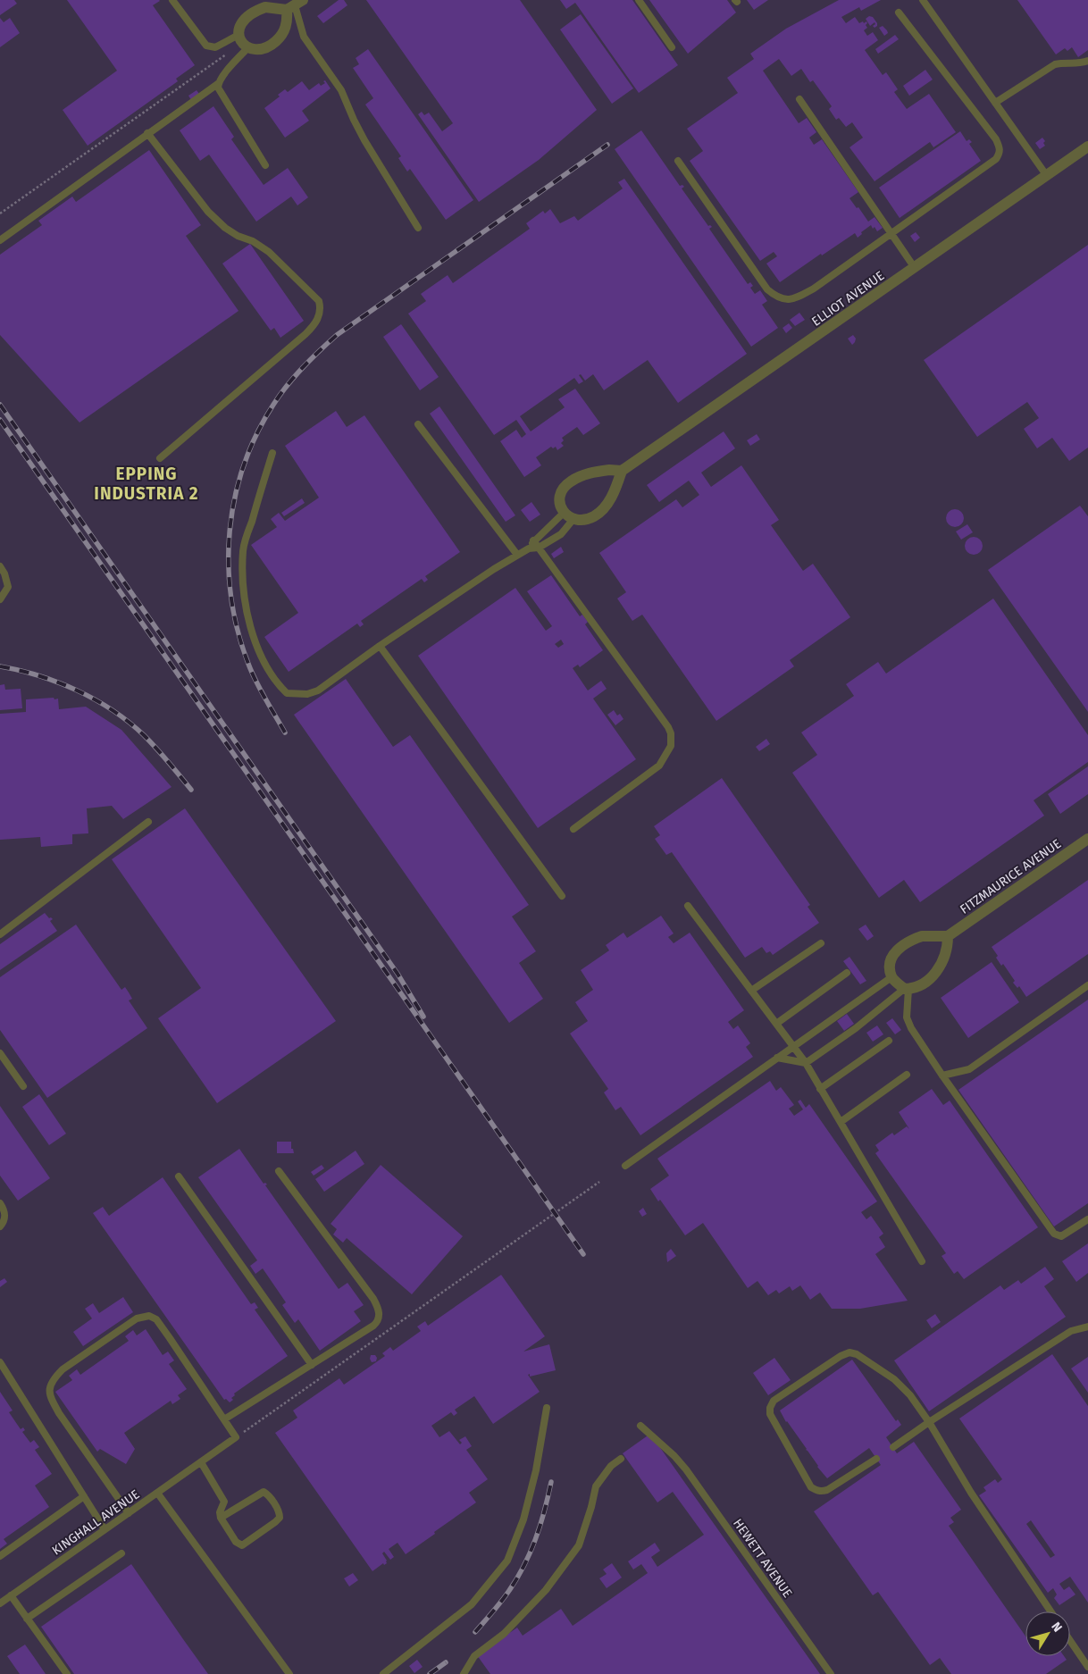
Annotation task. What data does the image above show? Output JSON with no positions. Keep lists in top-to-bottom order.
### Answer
{
  "streets": {
    "street": ["ELLIOT AVENUE", "FITZMAURICE AVENUE"],
    "lane": ["KINGHALL AVENUE", "HEWETT AVENUE"]
  },
  "districts": ["EPPING INDUSTRIA 2"],
  "north": "top right"
}
